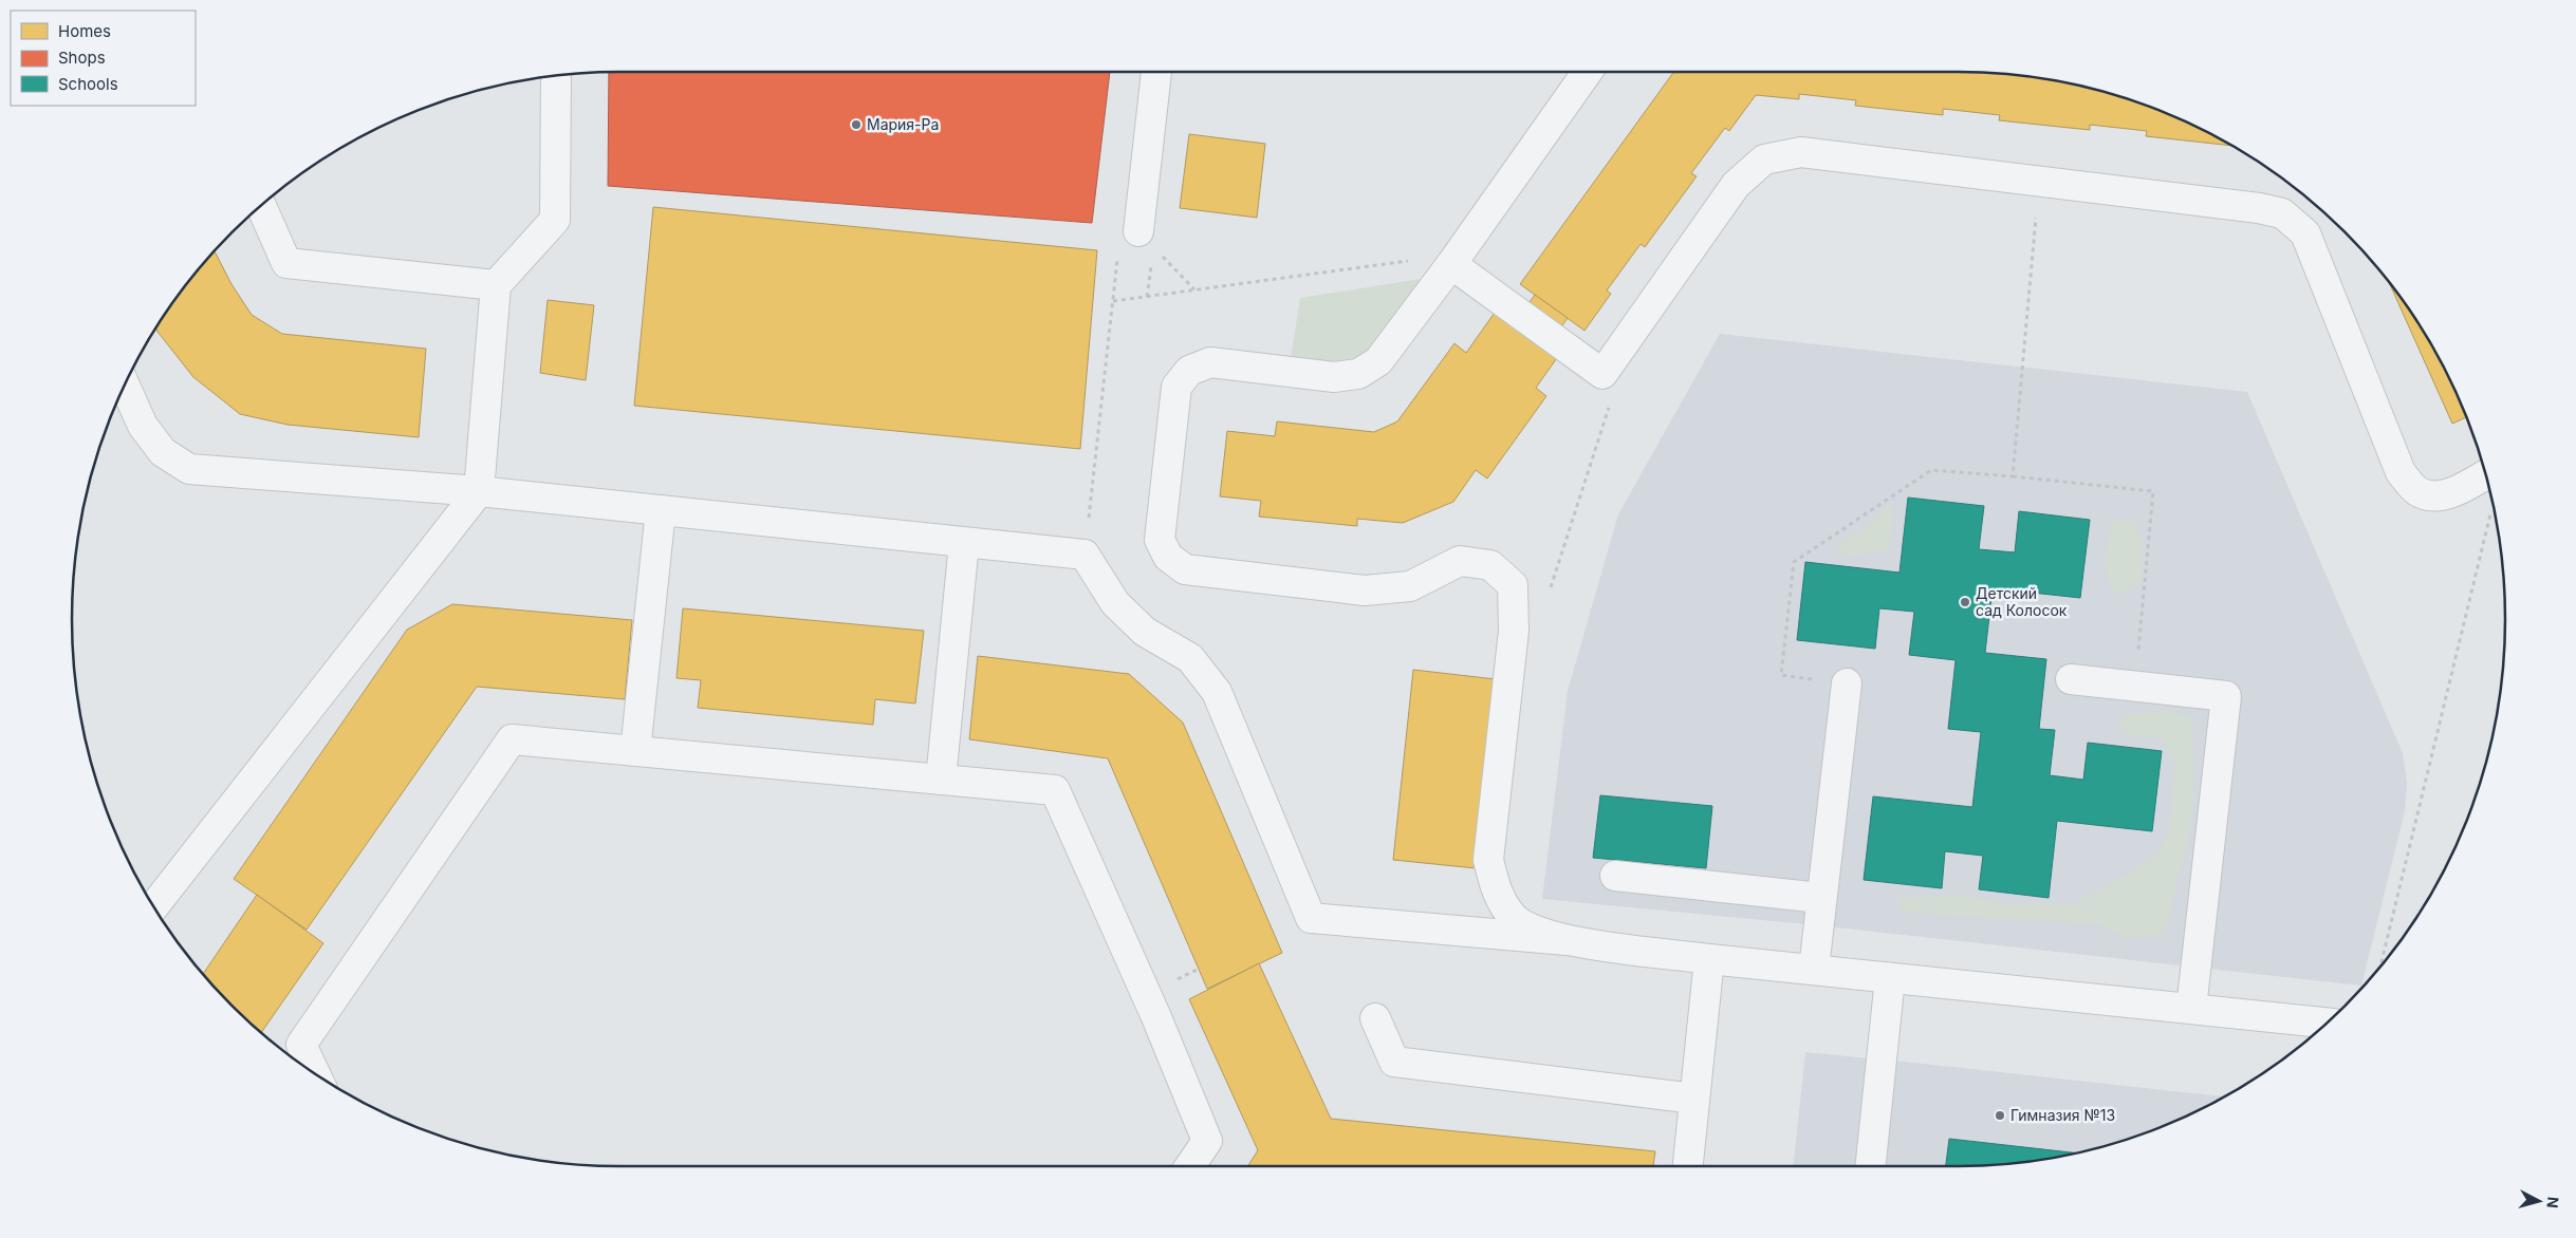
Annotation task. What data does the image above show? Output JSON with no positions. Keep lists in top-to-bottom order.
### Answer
{
  "places": ["Мария-Ра", "Детский сад Колосок", "Гимназия №13"],
  "legend": ["Homes", "Shops", "Schools"],
  "north": "right"
}
